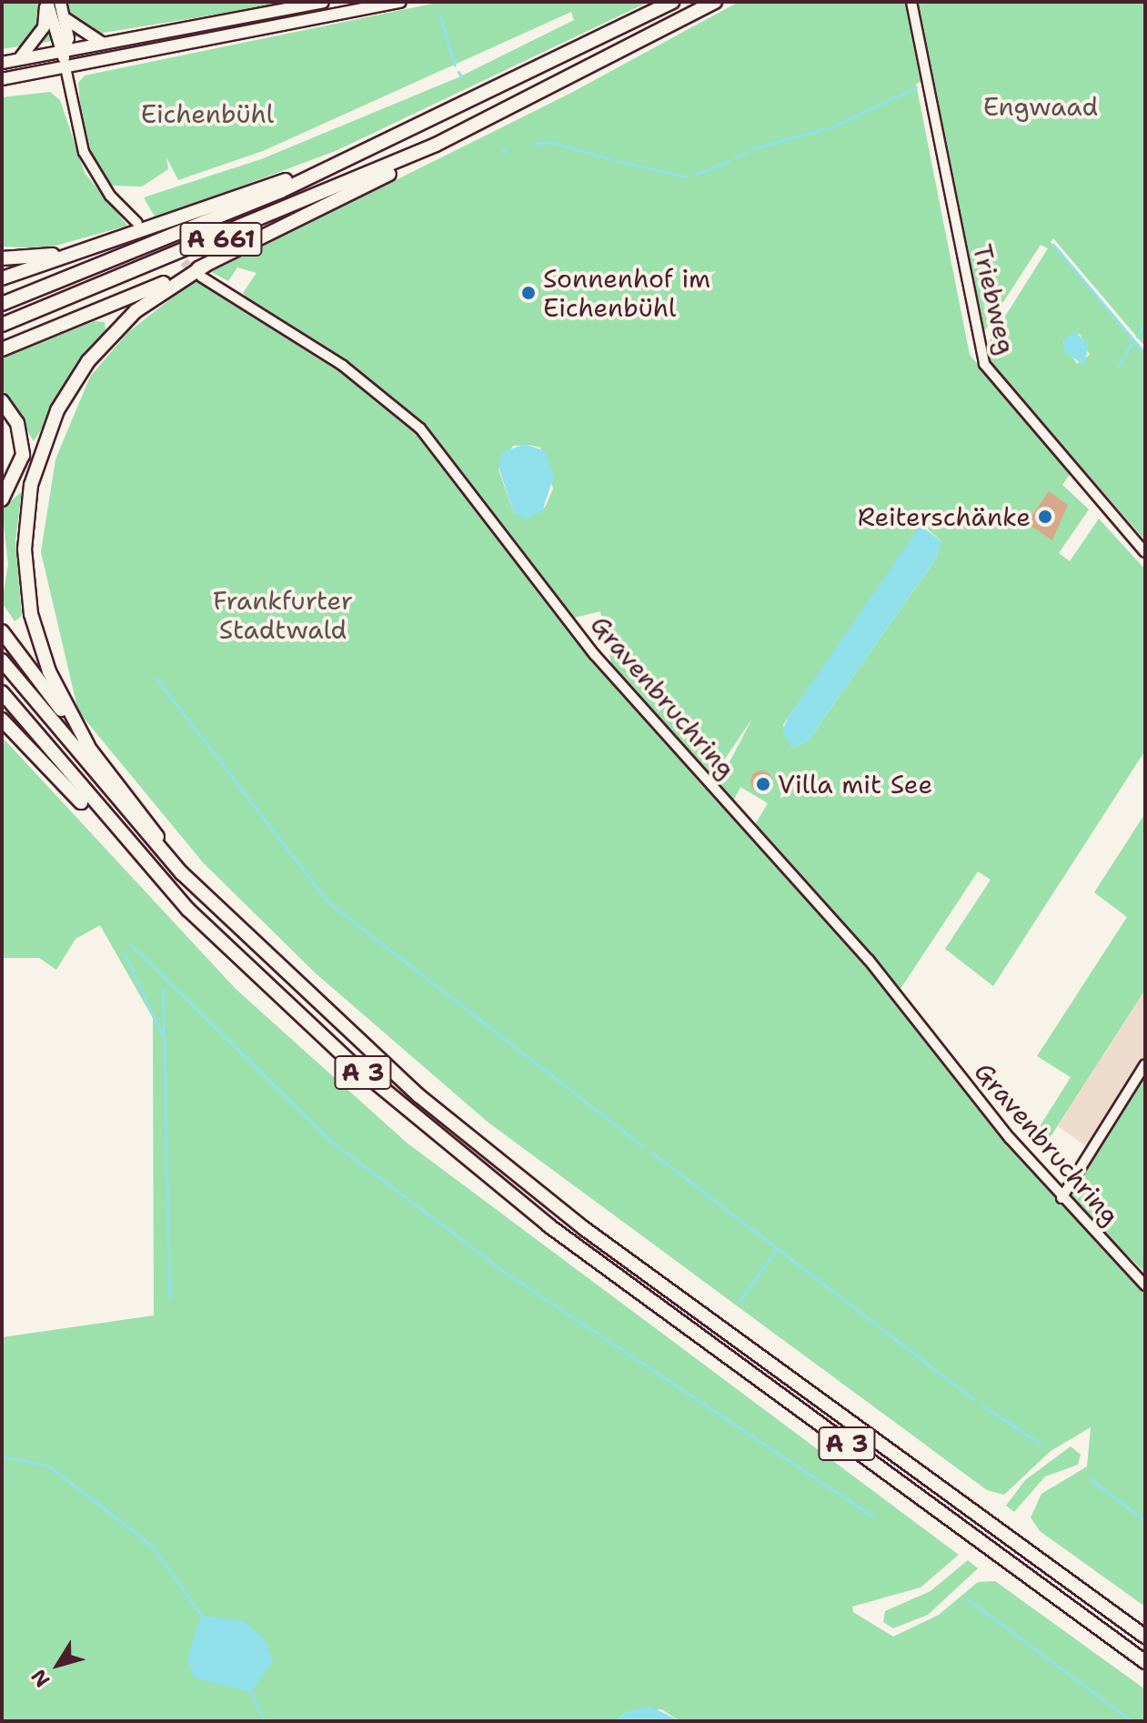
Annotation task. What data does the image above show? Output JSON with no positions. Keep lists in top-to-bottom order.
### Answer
{
  "streets": {
    "highway": ["A 661", "A 3"],
    "street": ["Triebweg", "Gravenbruchring"]
  },
  "parks": ["Engwaad", "Eichenbühl", "Frankfurter Stadtwald"],
  "places": ["Sonnenhof im Eichenbühl", "Reiterschänke", "Villa mit See"],
  "north": "bottom left"
}
